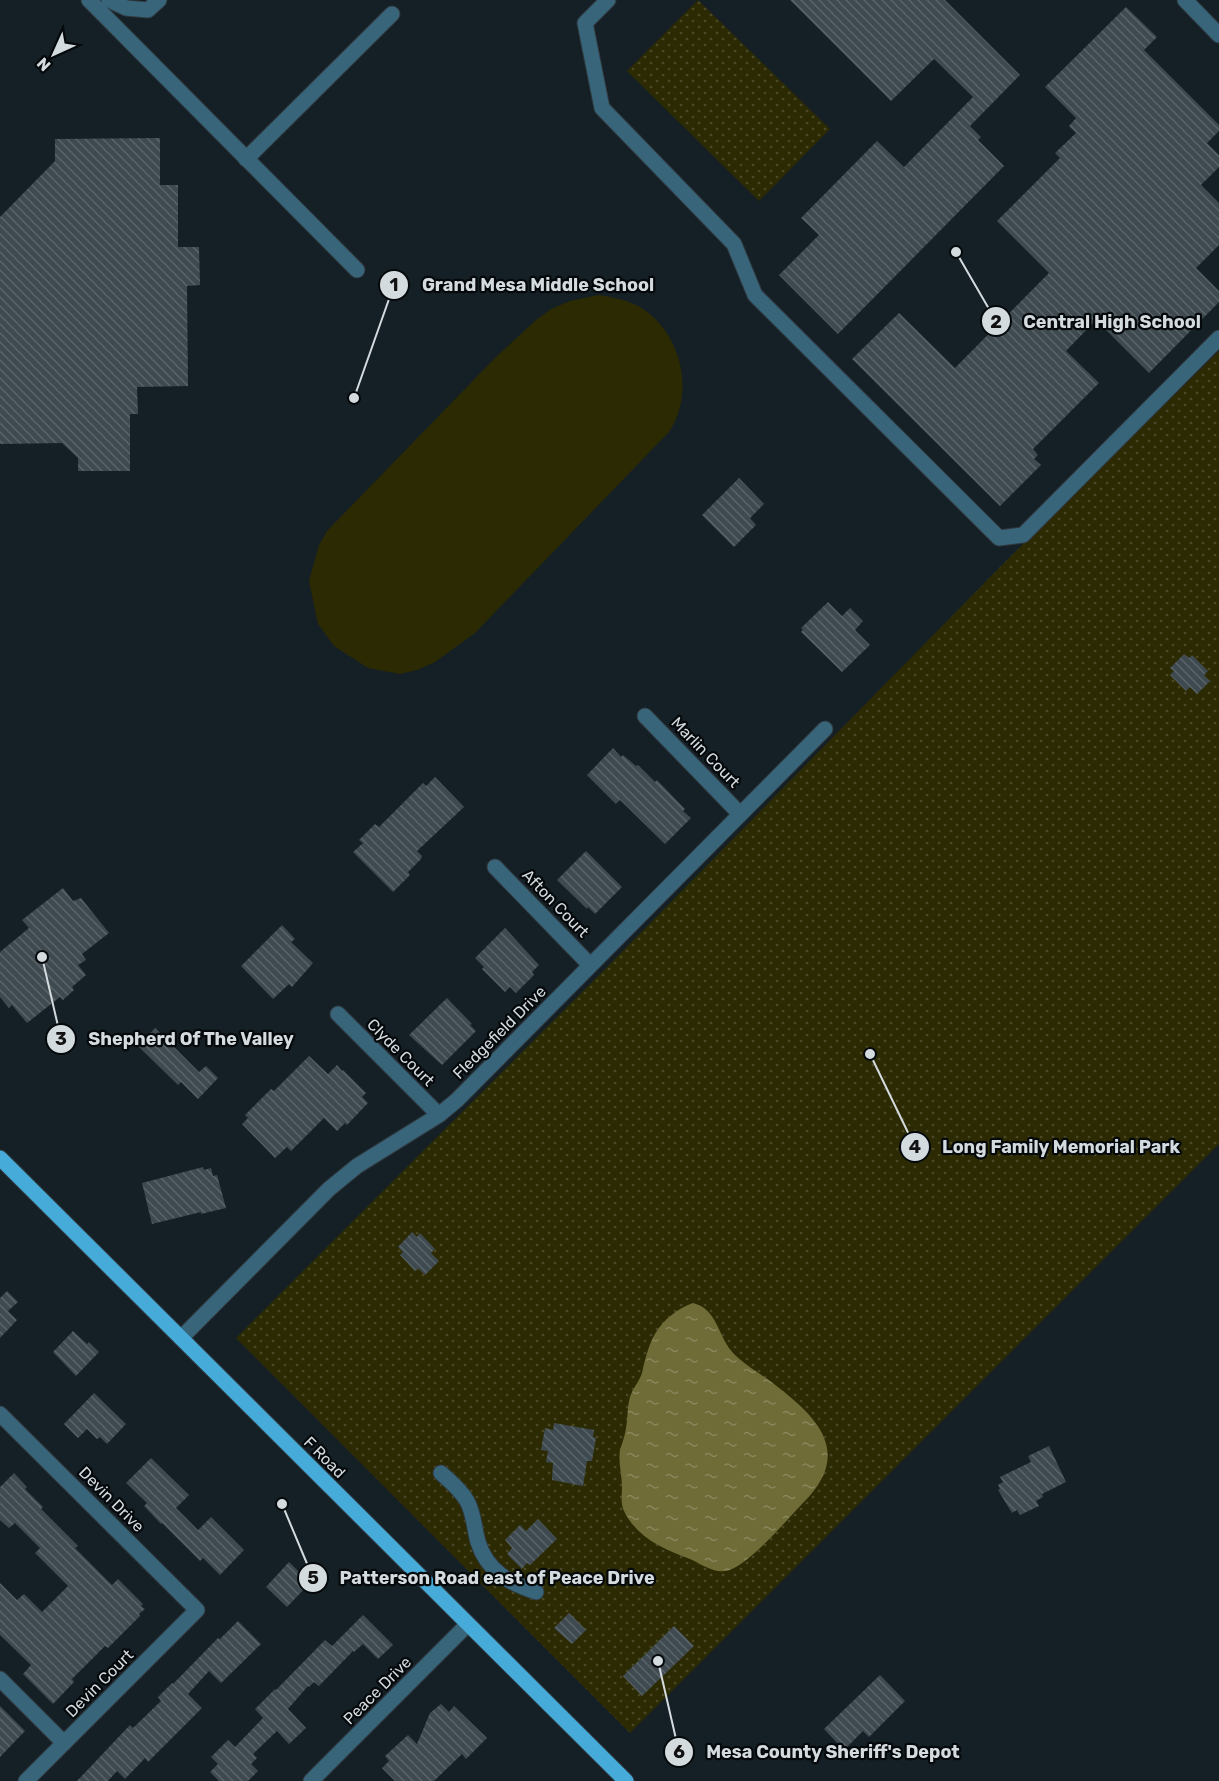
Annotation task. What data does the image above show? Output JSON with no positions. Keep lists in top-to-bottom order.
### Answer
{
  "streets": {
    "main road": ["F Road"],
    "street": [
      "Marlin Court",
      "Afton Court",
      "Fledgefield Drive",
      "Clyde Court",
      "Devin Drive",
      "Devin Court",
      "Peace Drive"
    ]
  },
  "crossings": [
    ["Marlin Court", "Fledgefield Drive"],
    ["Afton Court", "Fledgefield Drive"],
    ["Fledgefield Drive", "Clyde Court"],
    ["Fledgefield Drive", "F Road"],
    ["F Road", "Peace Drive"],
    ["Devin Drive", "Devin Court"]
  ],
  "places": [
    "Central High School",
    "Grand Mesa Middle School",
    "Shepherd Of The Valley",
    "Long Family Memorial Park",
    "Patterson Road east of Peace Drive",
    "Mesa County Sheriff's Depot"
  ],
  "north": "bottom left"
}
